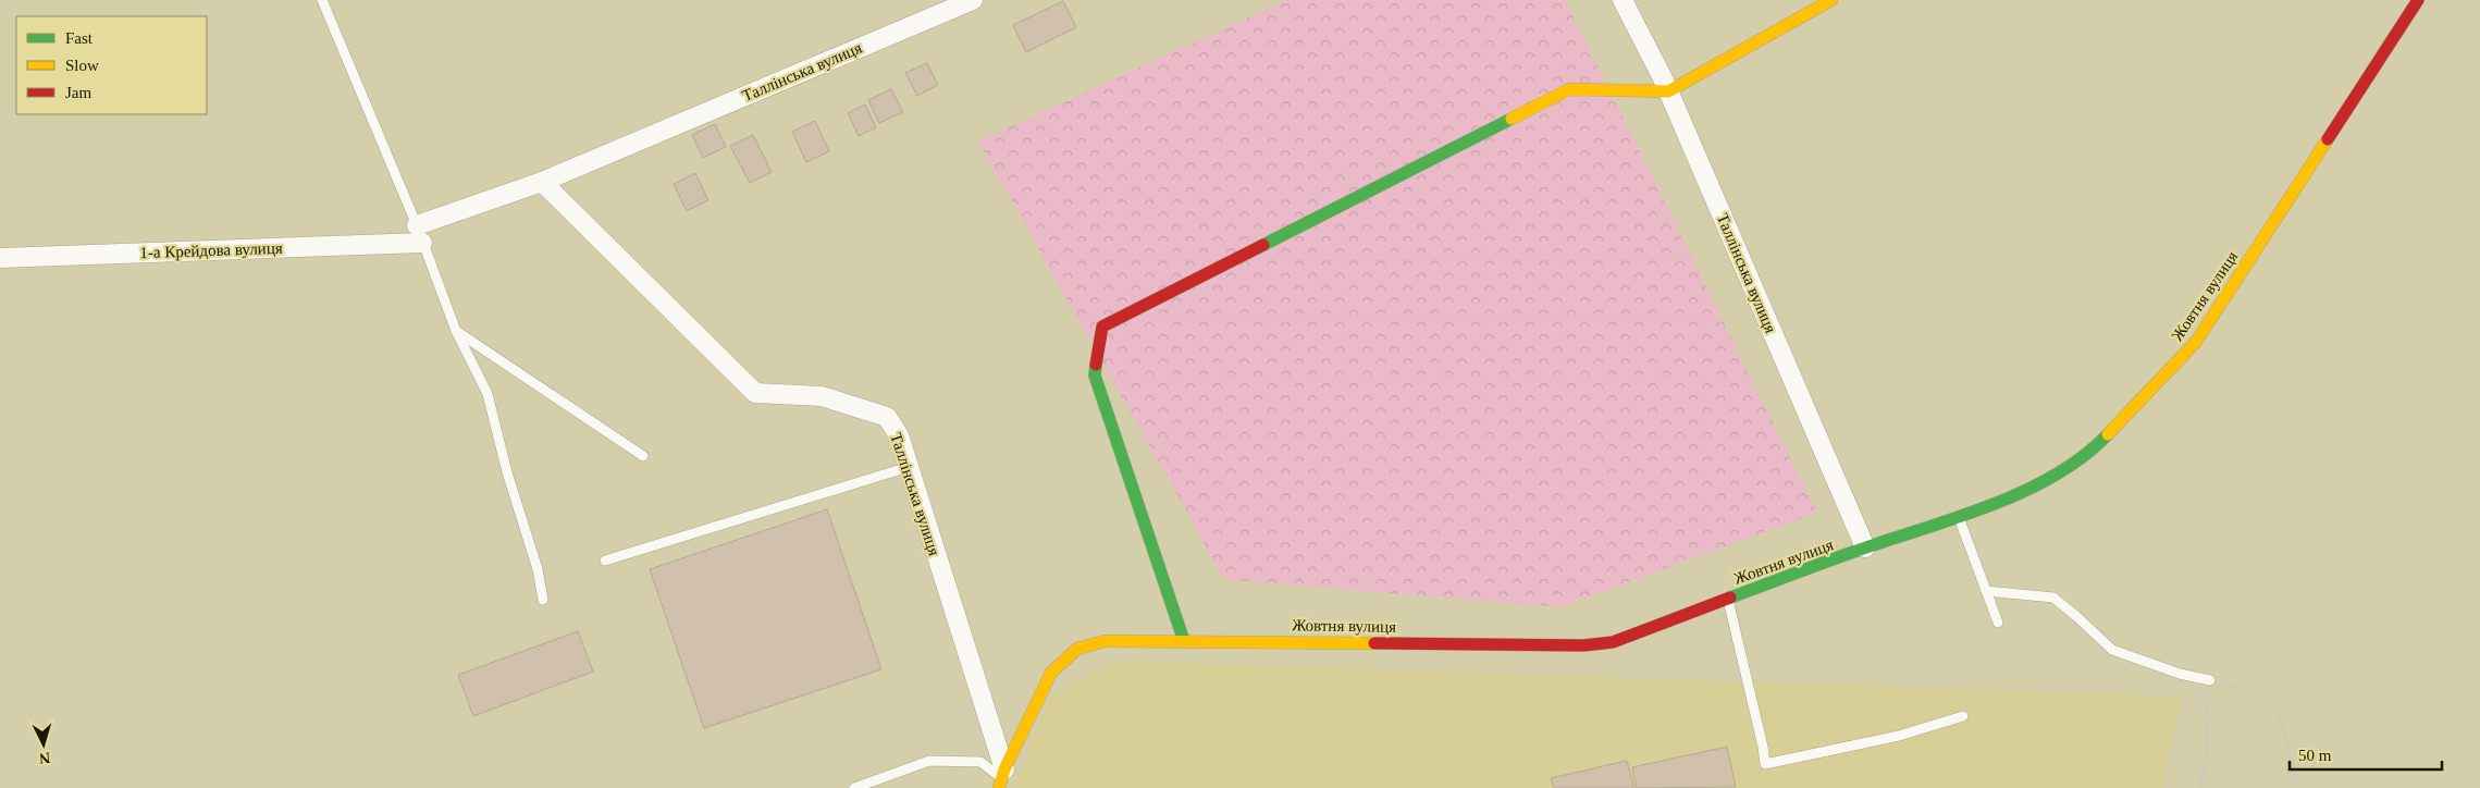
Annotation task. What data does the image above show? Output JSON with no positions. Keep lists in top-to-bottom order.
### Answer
{
  "streets": {
    "street": ["Таллінська вулиця", "1-а Крейдова вулиця", "Жовтня вулиця"]
  },
  "crossings": [
    ["Таллінська вулиця", "1-а Крейдова вулиця"],
    ["Таллінська вулиця", "Жовтня вулиця"]
  ],
  "legend": ["Fast", "Slow", "Jam"],
  "scale_bar": "50 m",
  "north": "bottom"
}
